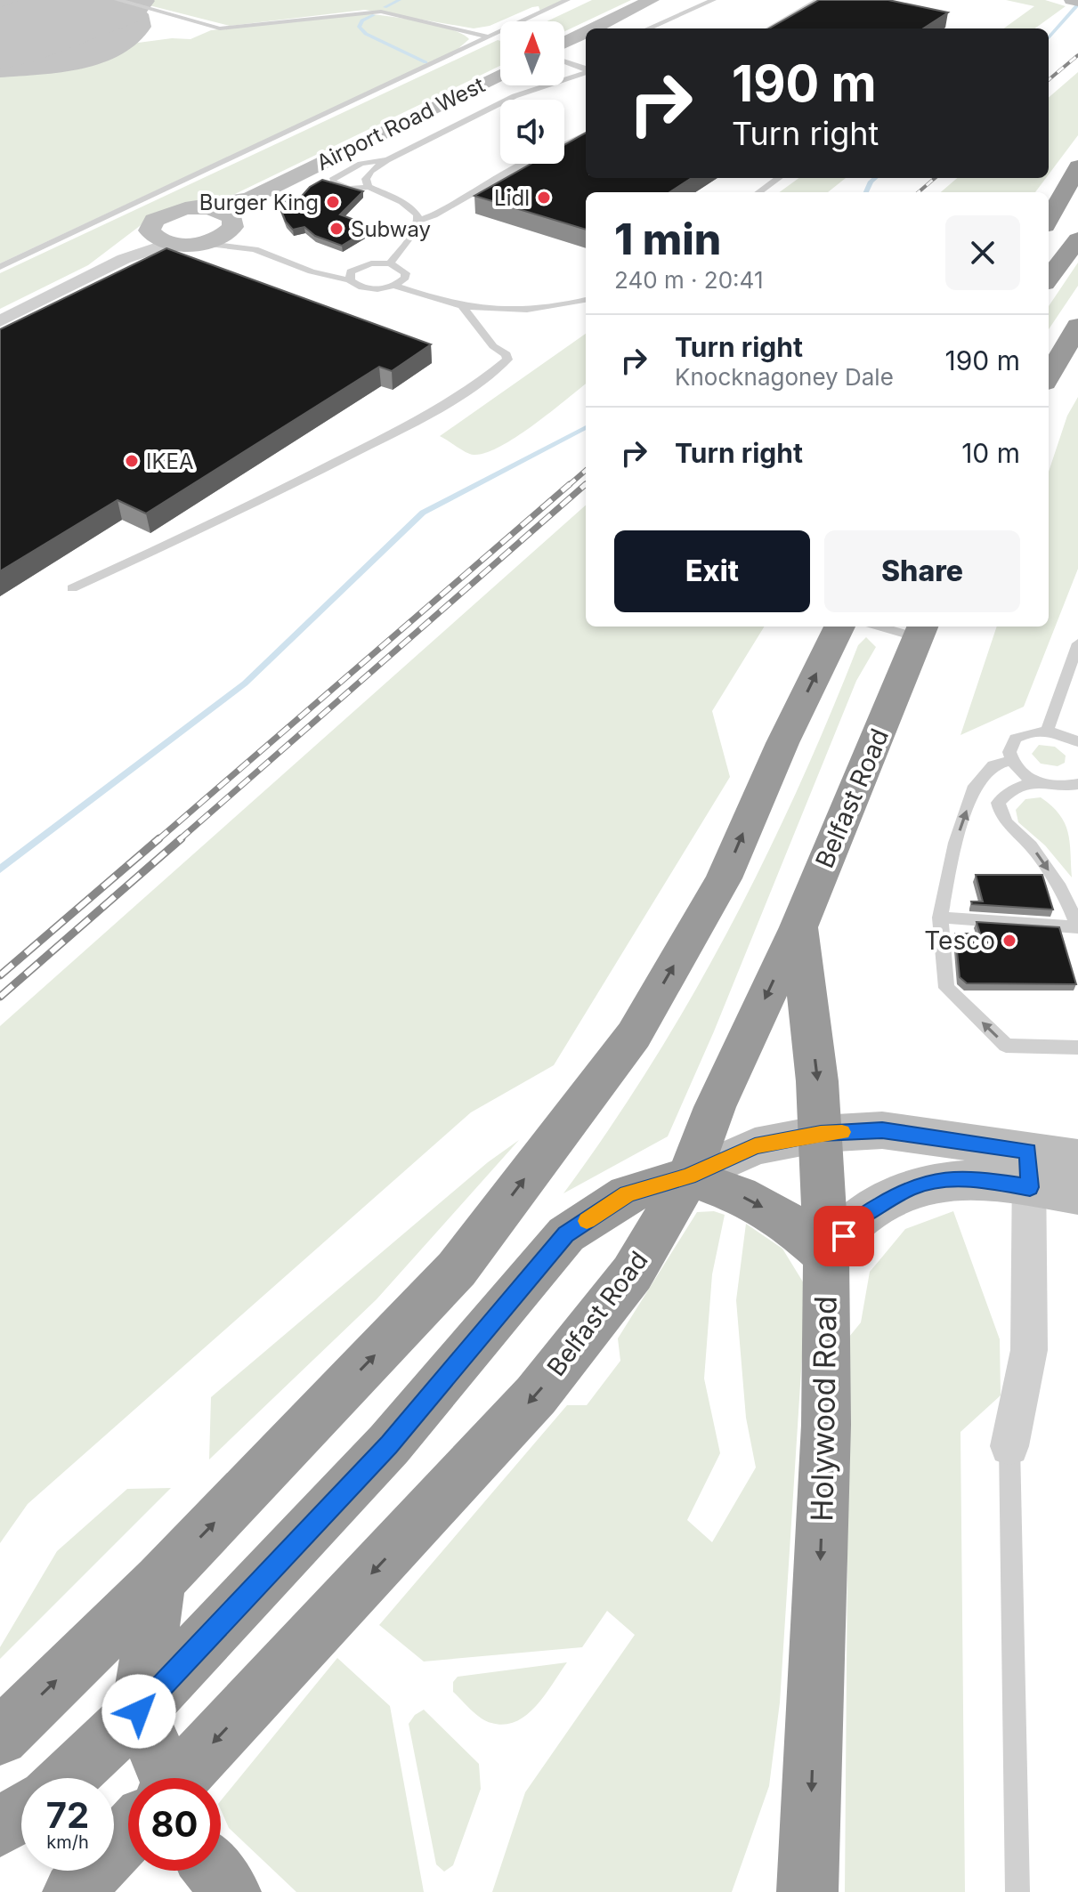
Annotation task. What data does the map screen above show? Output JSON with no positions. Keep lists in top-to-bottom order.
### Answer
{
  "streets": {
    "highway": ["Belfast Road", "Holywood Road"],
    "street": ["Airport Road West"]
  },
  "crossings": [
    ["Belfast Road", "Holywood Road"]
  ],
  "one_way": ["Holywood Road"],
  "places": [
    "Lidl",
    "Burger King",
    "Subway",
    "IKEA",
    "Tesco"
  ],
  "north": "top",
  "page": {
    "turn": ["190 m", "Turn right"],
    "heading": ["1 min", "240 m · 20:41"],
    "list": [
      {
        "name": "Turn right",
        "note": "Knocknagoney Dale",
        "value": "190 m"
      },
      {
        "name": "Turn right",
        "value": "10 m"
      }
    ],
    "buttons": ["Exit", "Share"],
    "speed": "72 km/h",
    "limit": "80"
  }
}
